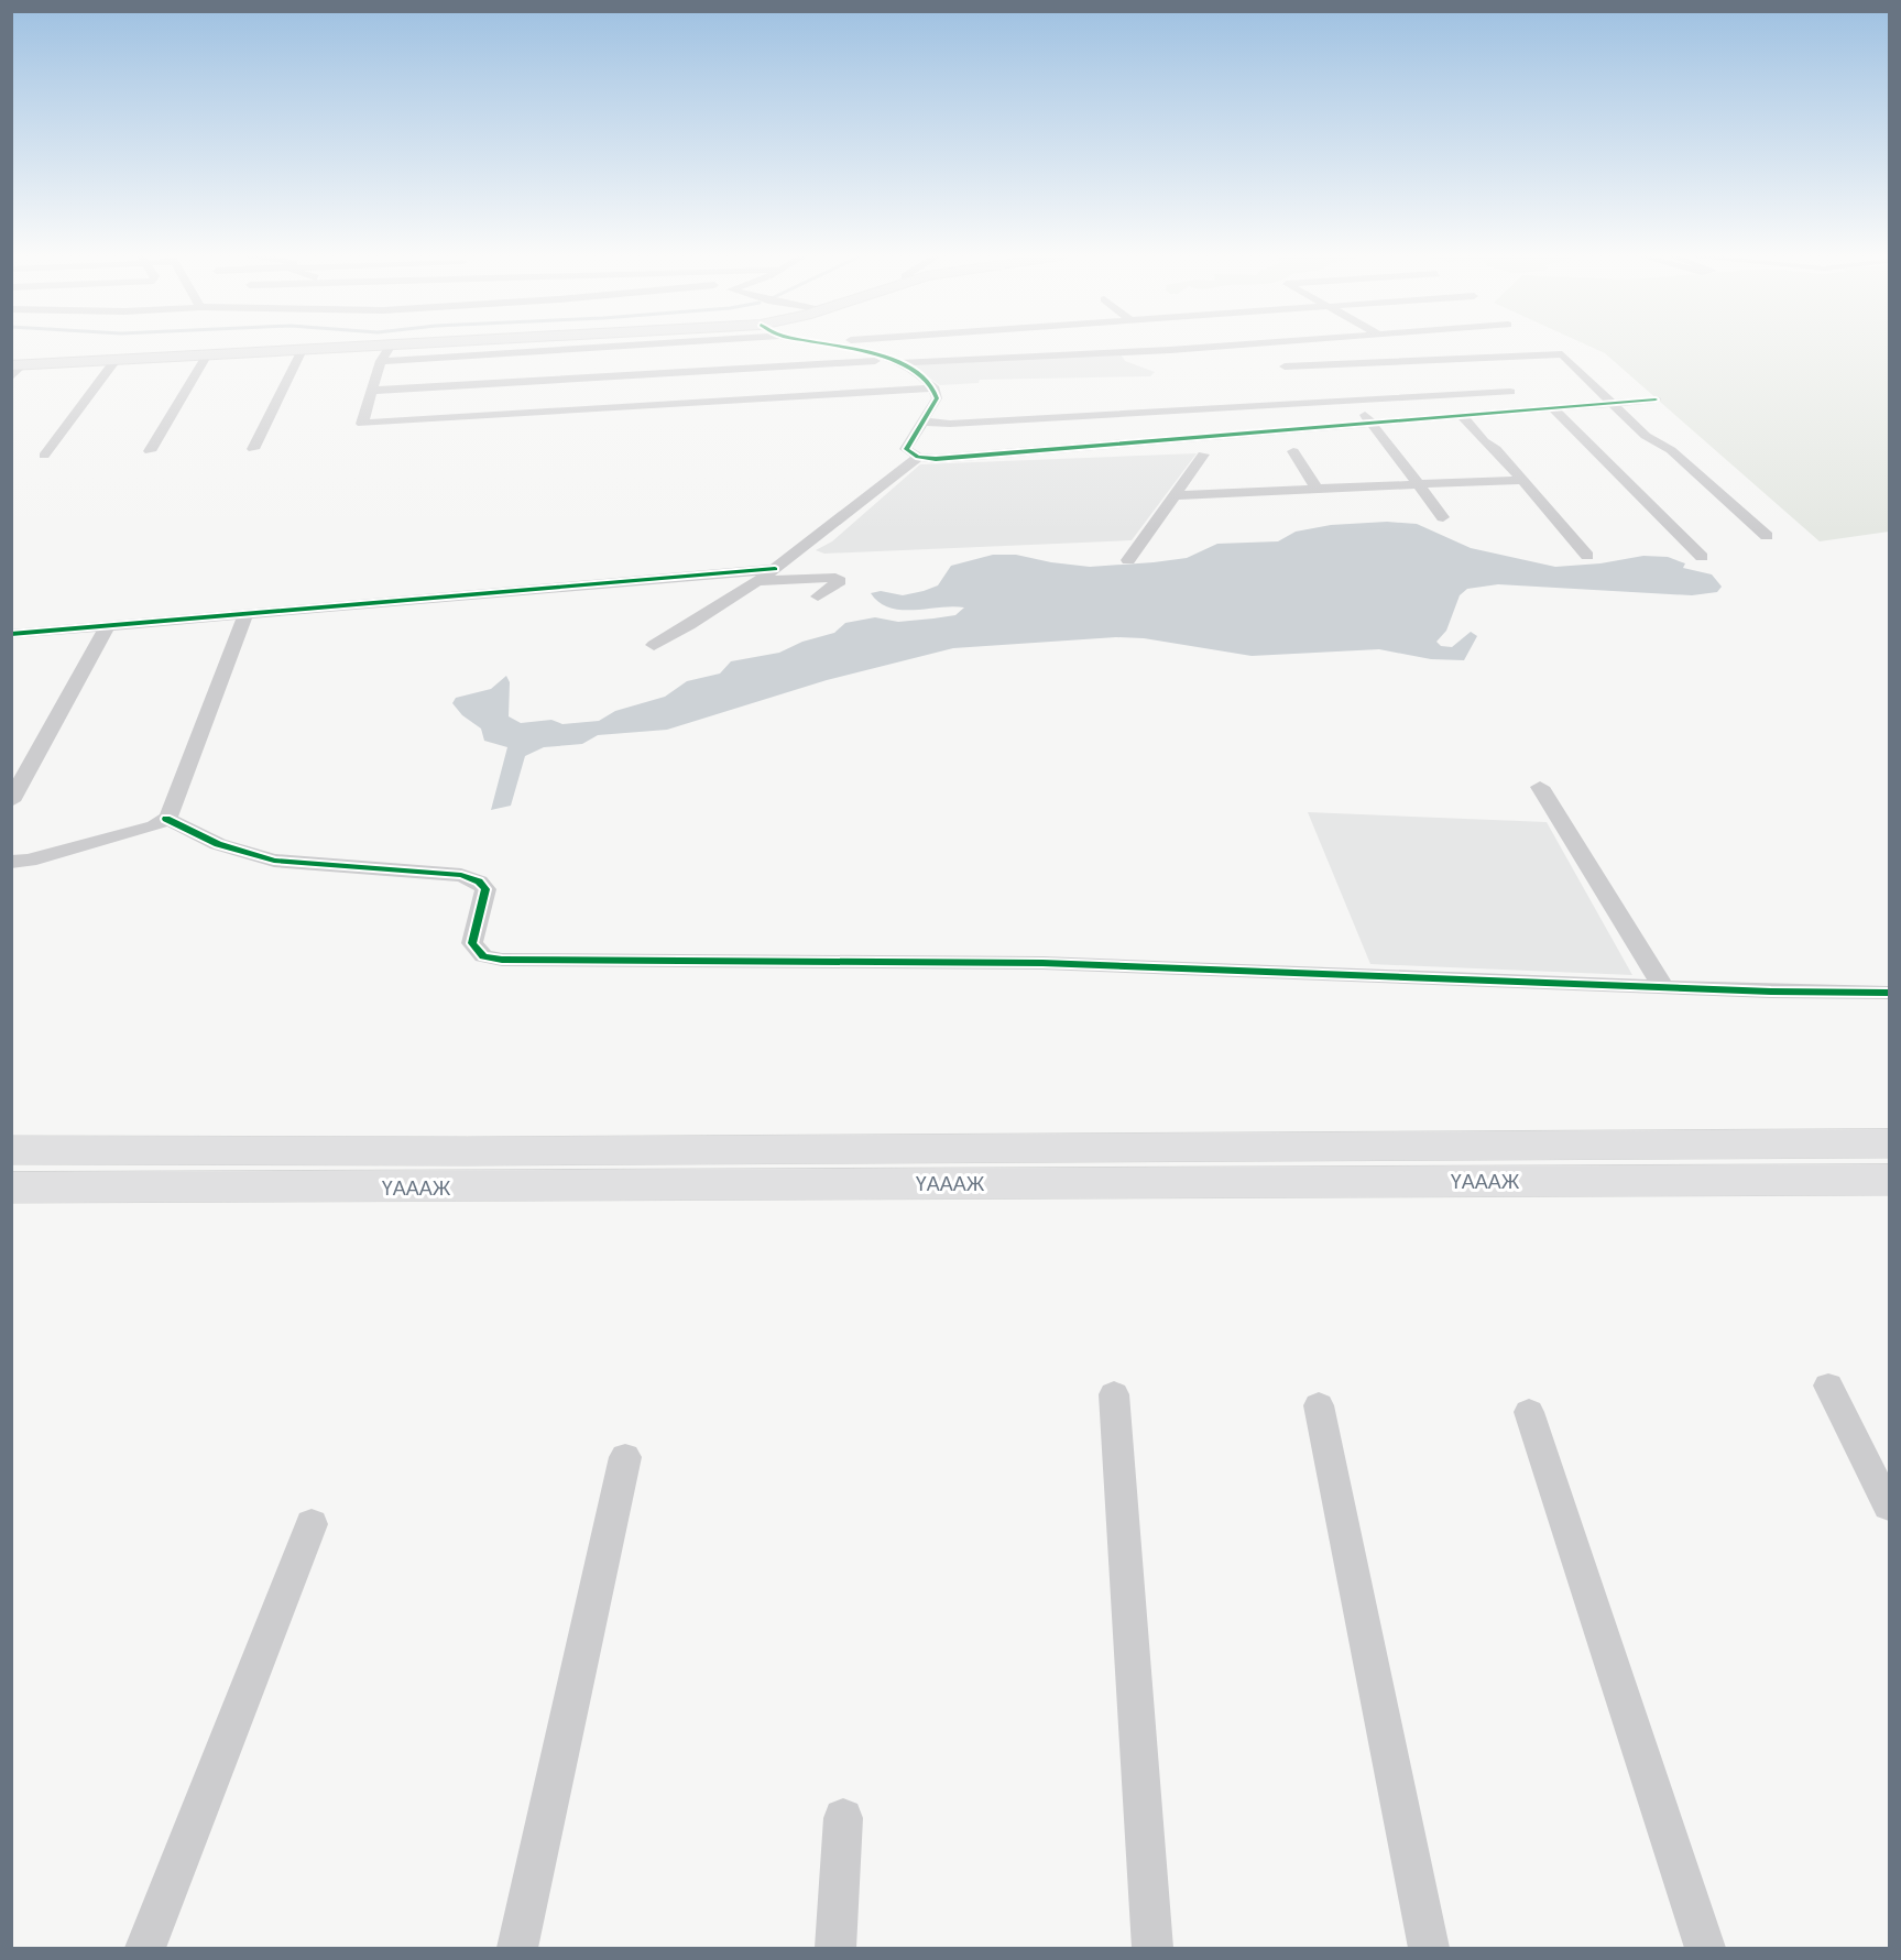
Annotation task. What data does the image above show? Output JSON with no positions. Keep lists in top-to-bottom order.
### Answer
{
  "streets": {
    "highway": ["ҮАААЖ"]
  }
}
